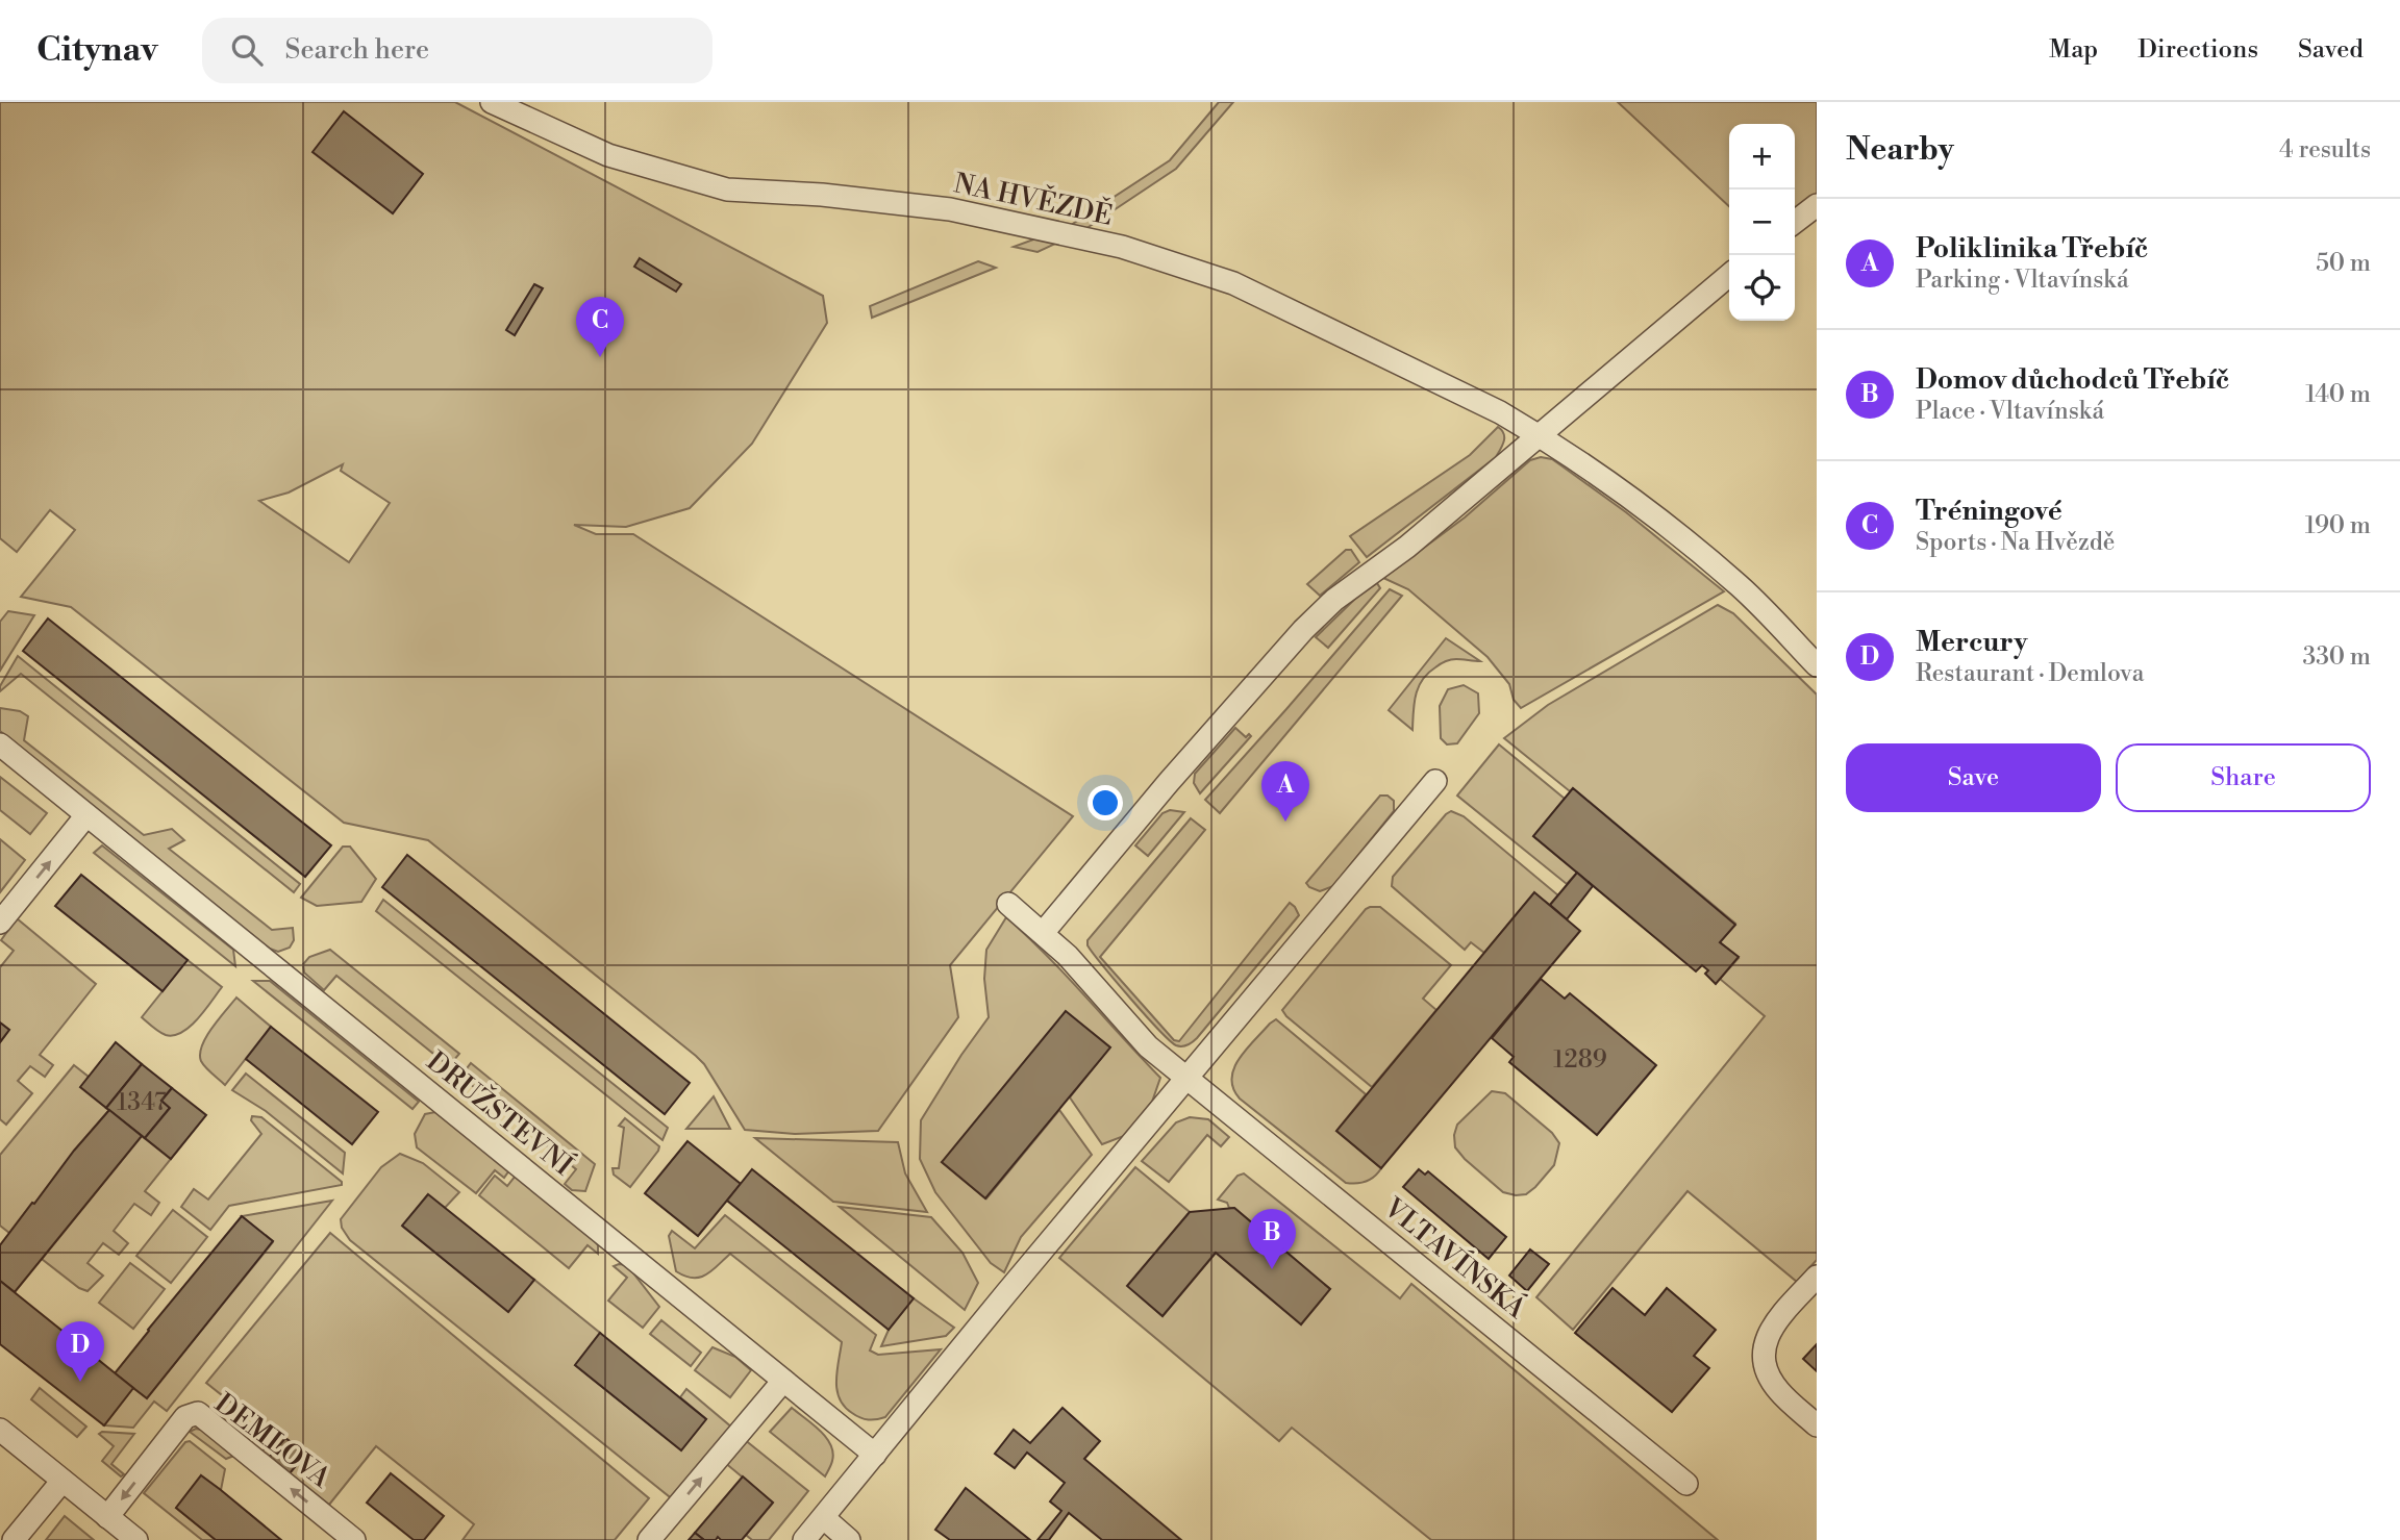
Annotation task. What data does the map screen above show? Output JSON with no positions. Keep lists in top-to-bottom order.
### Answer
{
  "streets": {
    "street": [
      "NA HVĚZDĚ",
      "DRUŽSTEVNÍ",
      "VLTAVÍNSKÁ",
      "DEMLOVA"
    ]
  },
  "house_numbers": ["1289", "1347"],
  "page": {
    "header": "Citynav",
    "search": "Search here",
    "nav": ["Map", "Directions", "Saved"],
    "heading": ["Nearby", "4 results"],
    "map_buttons": ["+", "−"],
    "list": [
      {
        "mark": "A",
        "name": "Poliklinika Třebíč",
        "note": "Parking · Vltavínská",
        "value": "50 m"
      },
      {
        "mark": "B",
        "name": "Domov důchodců Třebíč",
        "note": "Place · Vltavínská",
        "value": "140 m"
      },
      {
        "mark": "C",
        "name": "Tréningové",
        "note": "Sports · Na Hvězdě",
        "value": "190 m"
      },
      {
        "mark": "D",
        "name": "Mercury",
        "note": "Restaurant · Demlova",
        "value": "330 m"
      }
    ],
    "pins": [
      "C",
      "A",
      "B",
      "D"
    ],
    "buttons": ["Save", "Share"]
  }
}
